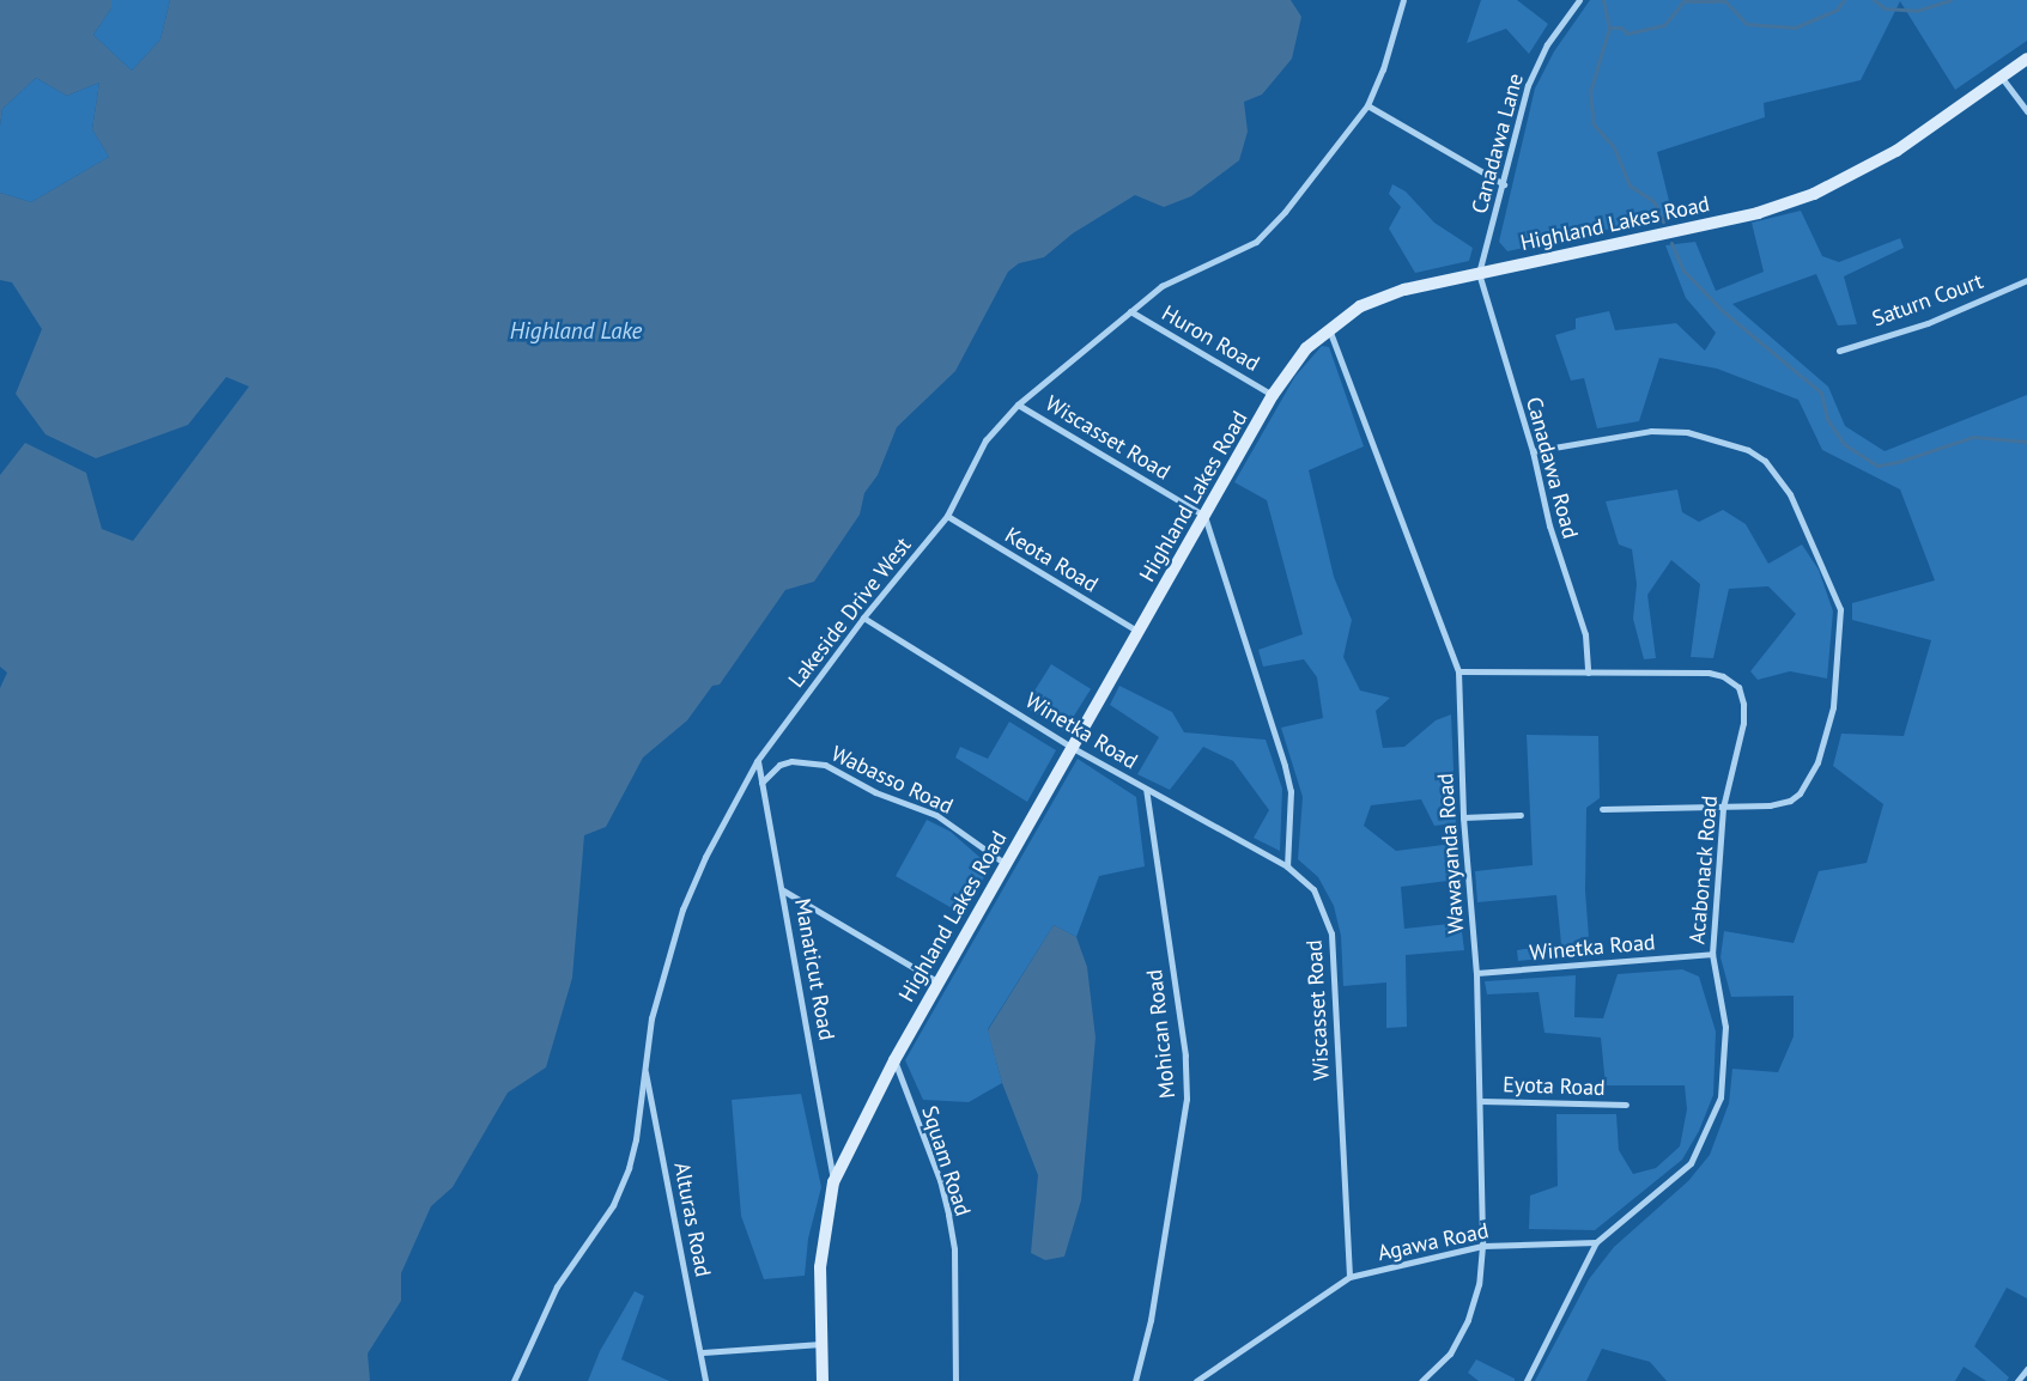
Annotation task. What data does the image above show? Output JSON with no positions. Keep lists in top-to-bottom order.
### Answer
{
  "streets": {
    "street": [
      "Canadawa Lane",
      "Highland Lakes Road",
      "Saturn Court",
      "Huron Road",
      "Wiscasset Road",
      "Canadawa Road",
      "Keota Road",
      "Lakeside Drive West",
      "Winetka Road",
      "Wabasso Road",
      "Wawayanda Road",
      "Acabonack Road",
      "Manaticut Road",
      "Mohican Road",
      "Eyota Road",
      "Squam Road",
      "Alturas Road",
      "Agawa Road"
    ]
  },
  "crossings": [
    ["Canadawa Lane", "Highland Lakes Road"],
    ["Canadawa Lane", "Canadawa Road"],
    ["Highland Lakes Road", "Huron Road"],
    ["Highland Lakes Road", "Wiscasset Road"],
    ["Highland Lakes Road", "Canadawa Road"],
    ["Highland Lakes Road", "Keota Road"],
    ["Highland Lakes Road", "Winetka Road"],
    ["Highland Lakes Road", "Wabasso Road"],
    ["Highland Lakes Road", "Wawayanda Road"],
    ["Highland Lakes Road", "Manaticut Road"],
    ["Highland Lakes Road", "Squam Road"],
    ["Huron Road", "Lakeside Drive West"],
    ["Wiscasset Road", "Lakeside Drive West"],
    ["Wiscasset Road", "Winetka Road"],
    ["Wiscasset Road", "Agawa Road"],
    ["Canadawa Road", "Acabonack Road"],
    ["Keota Road", "Lakeside Drive West"],
    ["Lakeside Drive West", "Winetka Road"],
    ["Lakeside Drive West", "Manaticut Road"],
    ["Lakeside Drive West", "Alturas Road"],
    ["Winetka Road", "Wawayanda Road"],
    ["Winetka Road", "Acabonack Road"],
    ["Winetka Road", "Mohican Road"],
    ["Wabasso Road", "Manaticut Road"],
    ["Wawayanda Road", "Acabonack Road"],
    ["Wawayanda Road", "Eyota Road"],
    ["Wawayanda Road", "Agawa Road"],
    ["Acabonack Road", "Agawa Road"]
  ],
  "water": ["Highland Lake"]
}
